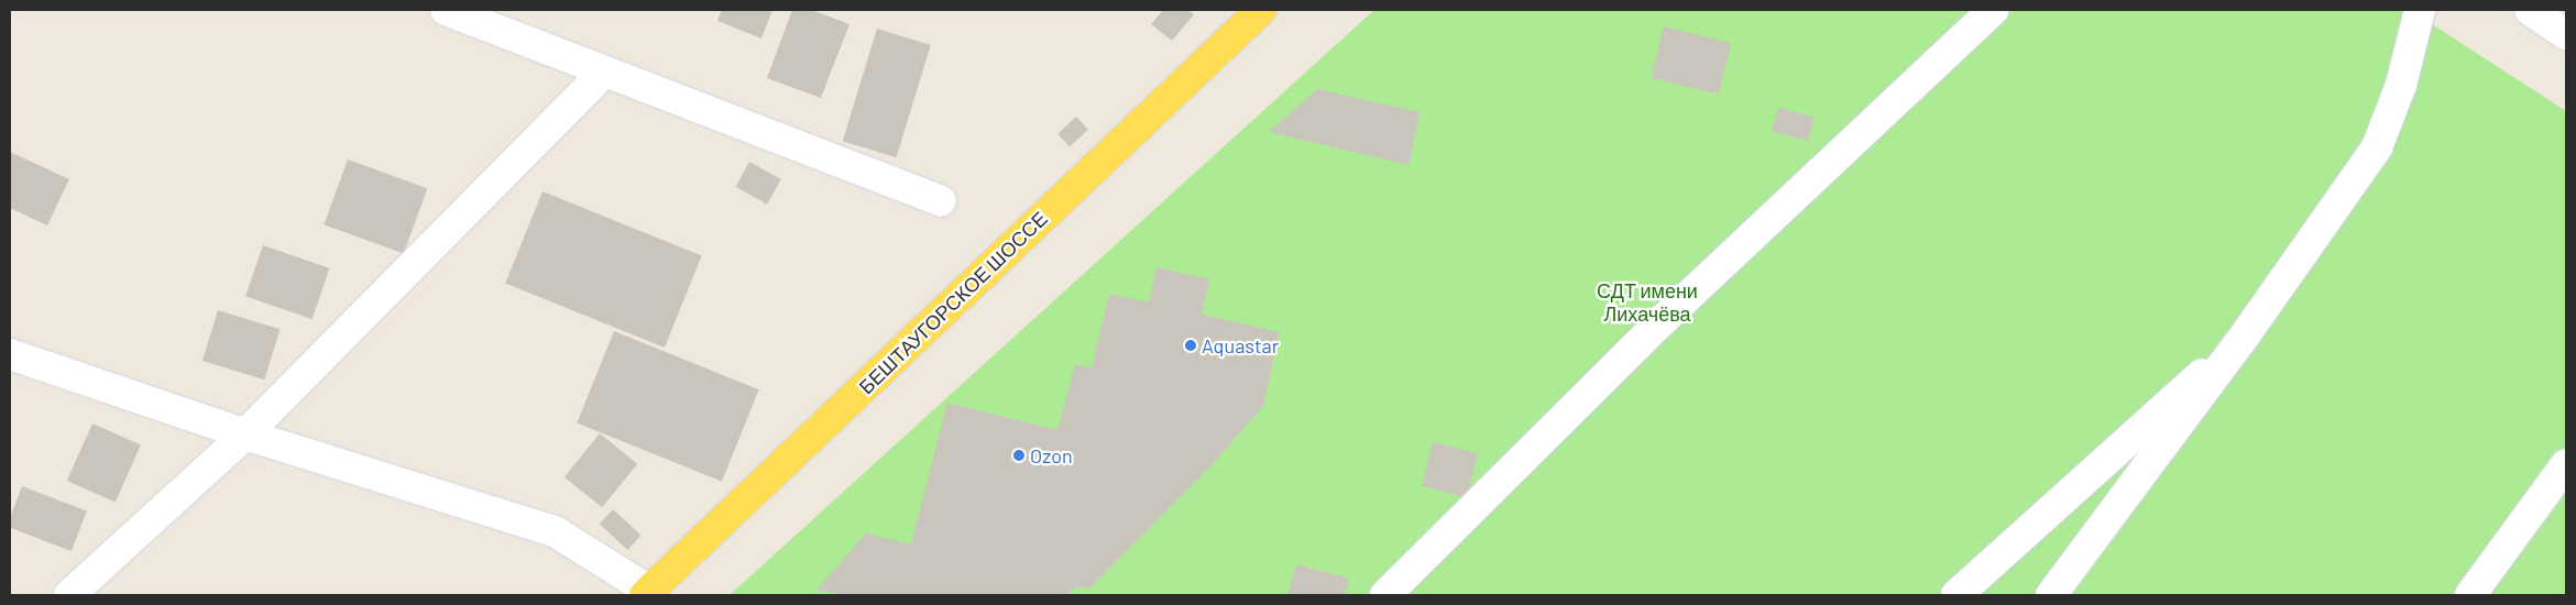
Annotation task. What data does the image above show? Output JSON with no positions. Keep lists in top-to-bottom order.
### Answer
{
  "streets": {
    "main road": ["БЕШТАУГОРСКОЕ ШОССЕ"]
  },
  "parks": ["СДТ имени Лихачёва"],
  "places": ["Aquastar", "Ozon"]
}
